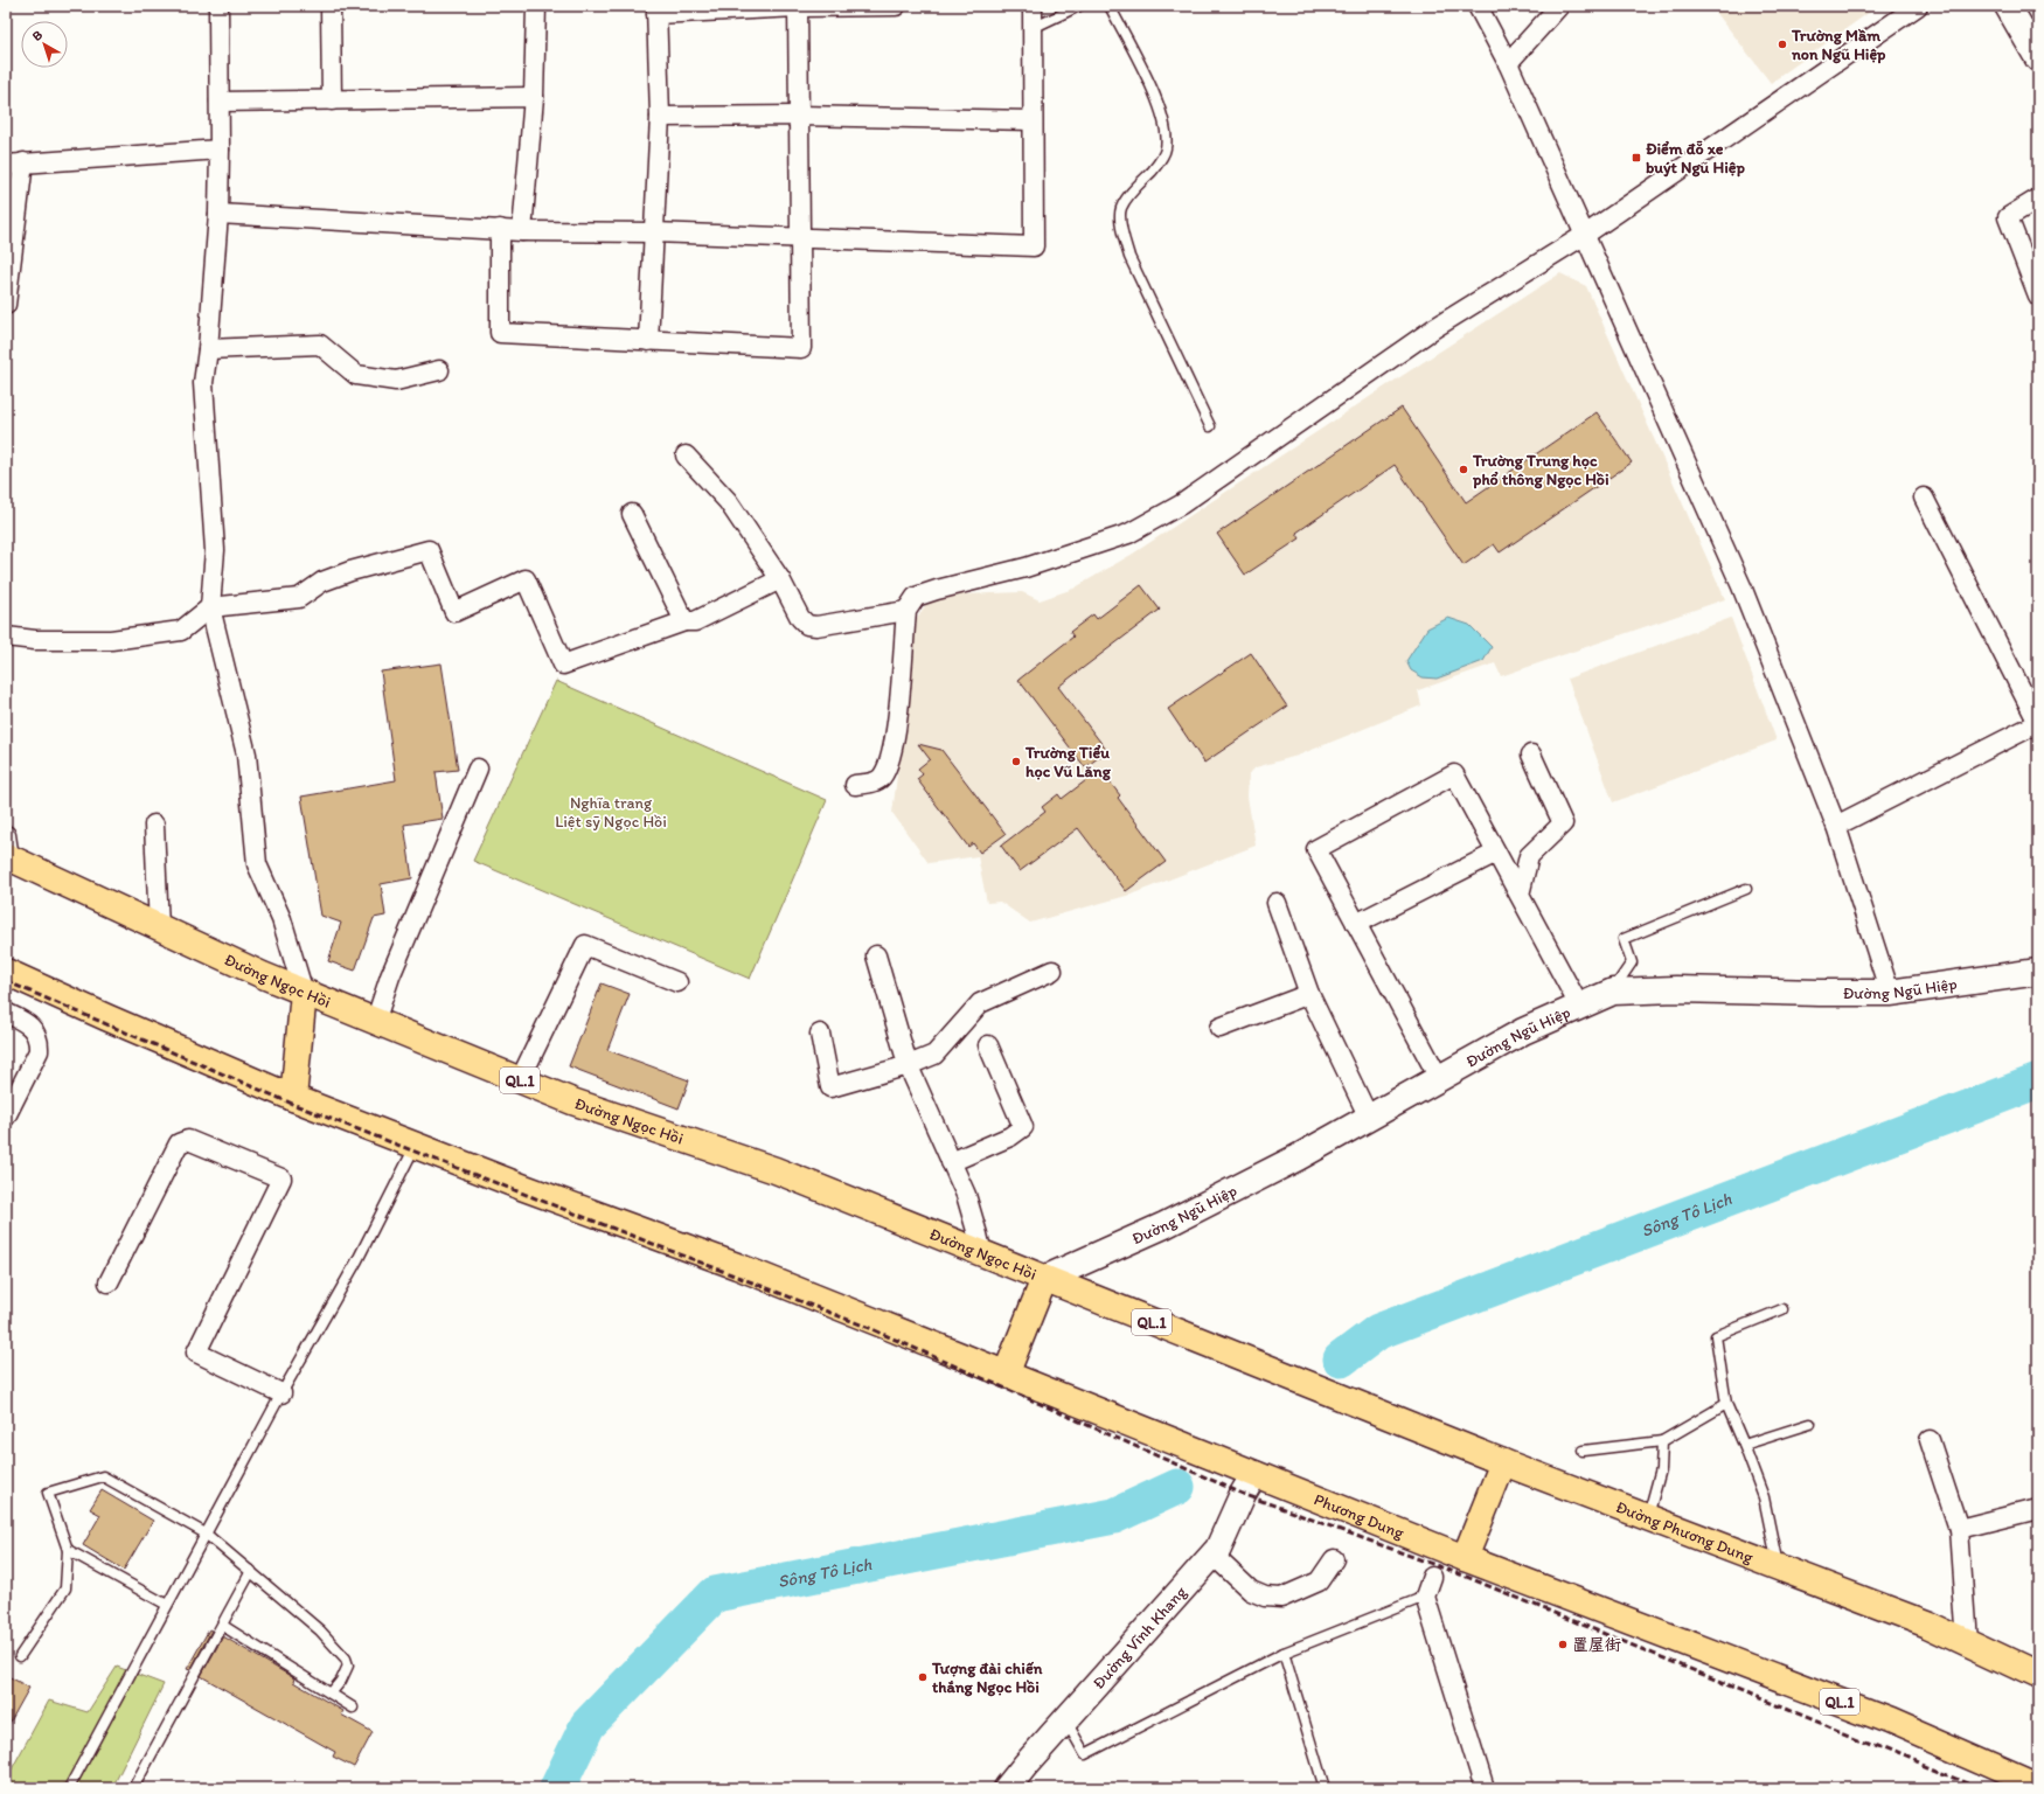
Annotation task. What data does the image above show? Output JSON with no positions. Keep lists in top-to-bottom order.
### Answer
{
  "streets": {
    "highway": [
      "Đường Ngọc Hồi",
      "QL.1",
      "Phương Dung",
      "Đường Phương Dung"
    ],
    "street": ["Đường Ngũ Hiệp", "Đường Vĩnh Khang"]
  },
  "crossings": [
    ["Đường Ngọc Hồi", "Đường Ngũ Hiệp"],
    ["Đường Ngọc Hồi", "Đường Phương Dung"],
    ["QL.1", "Phương Dung"],
    ["QL.1", "Đường Vĩnh Khang"],
    ["Phương Dung", "Đường Vĩnh Khang"]
  ],
  "water": ["Sông Tô Lịch"],
  "parks": ["Nghĩa trang Liệt sỹ Ngọc Hồi"],
  "places": {
    "other": [
      "Trường Mầm non Ngũ Hiệp",
      "Trường Trung học phổ thông Ngọc Hồi",
      "Trường Tiểu học Vũ Lăng",
      "置屋街",
      "Tượng đài chiến thắng Ngọc Hồi"
    ],
    "transit": ["Điểm đỗ xe buýt Ngũ Hiệp"]
  },
  "north": "top left"
}
